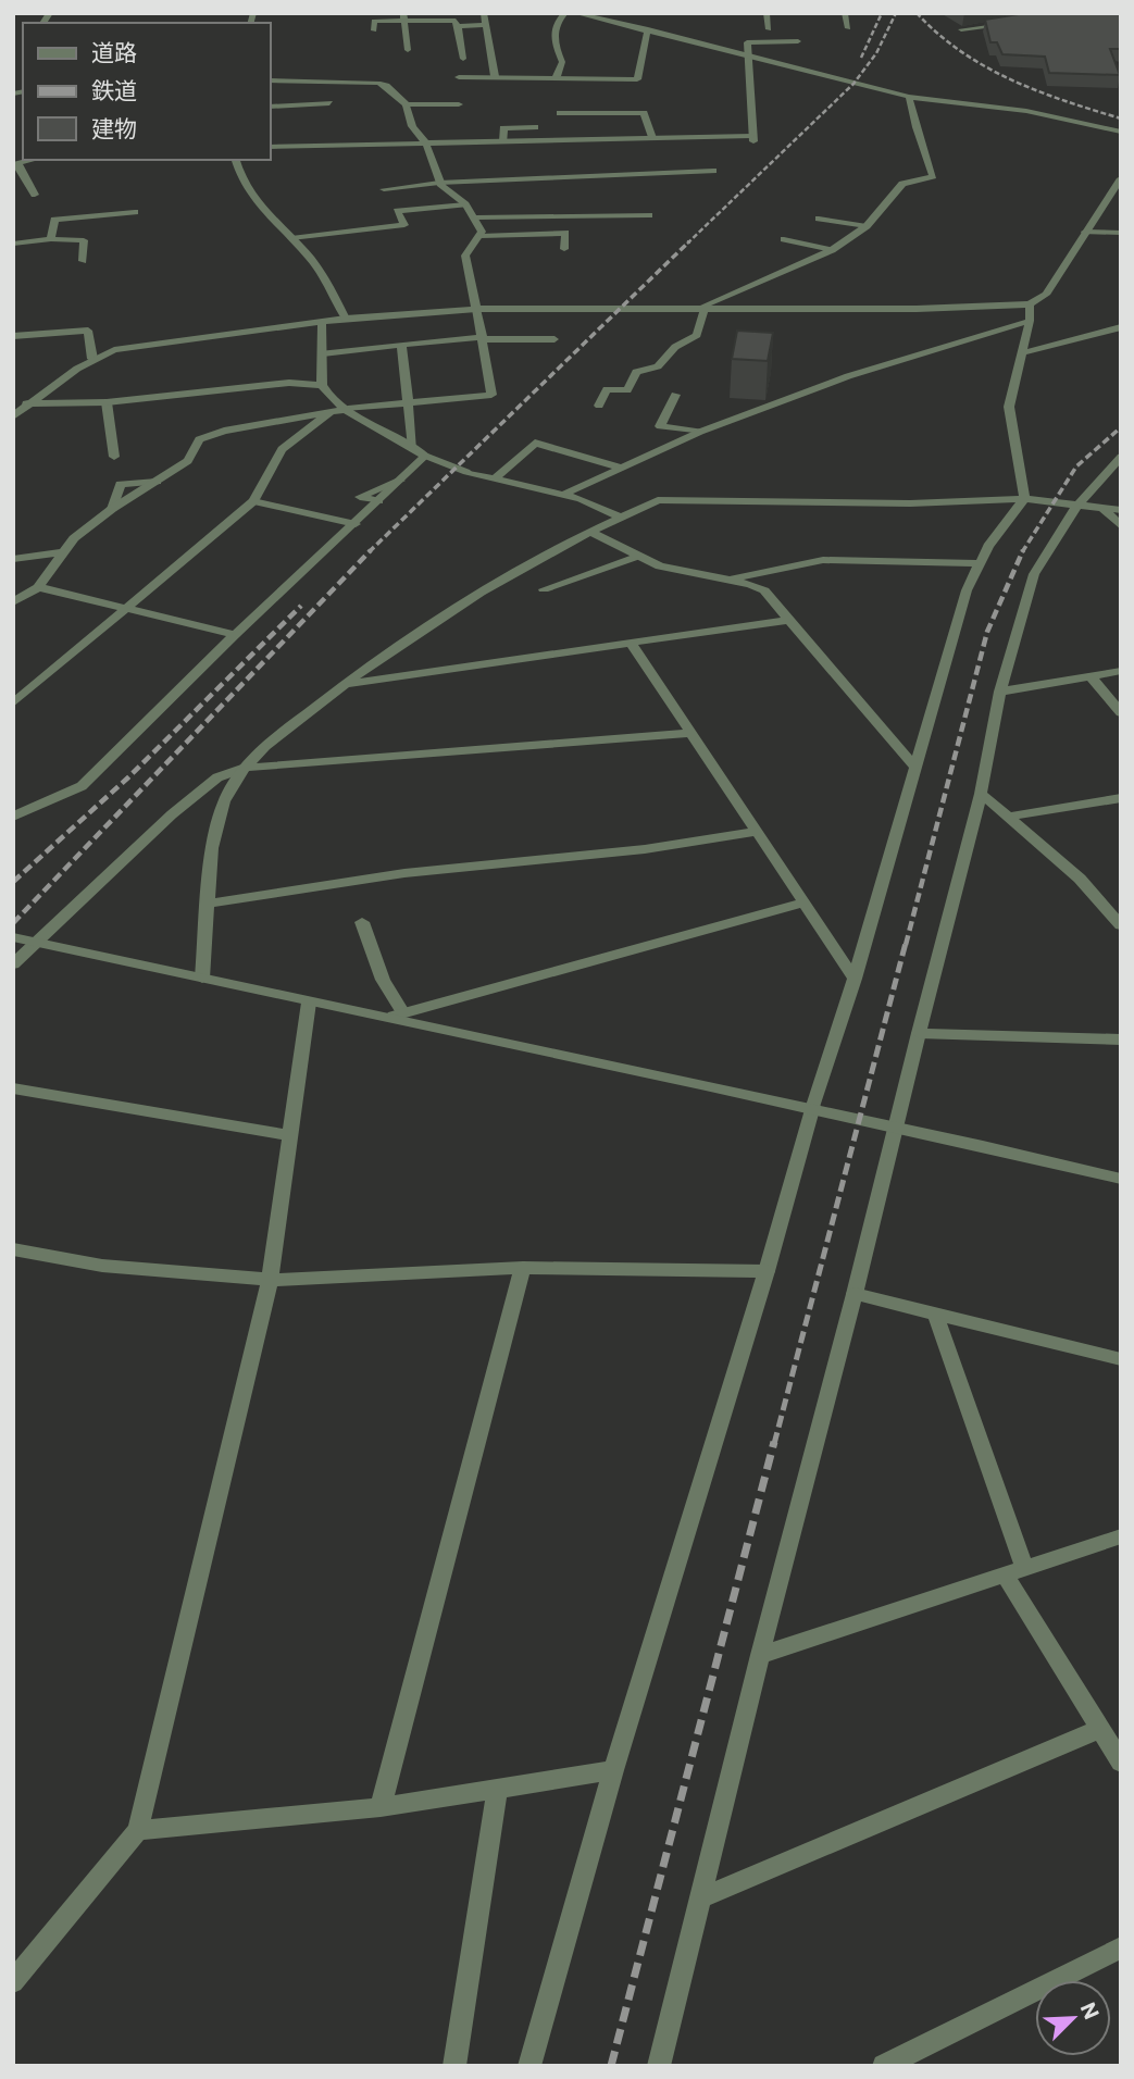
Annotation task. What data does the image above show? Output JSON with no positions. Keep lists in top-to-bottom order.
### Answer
{
  "legend": ["道路", "鉄道", "建物"],
  "north": "top right"
}
